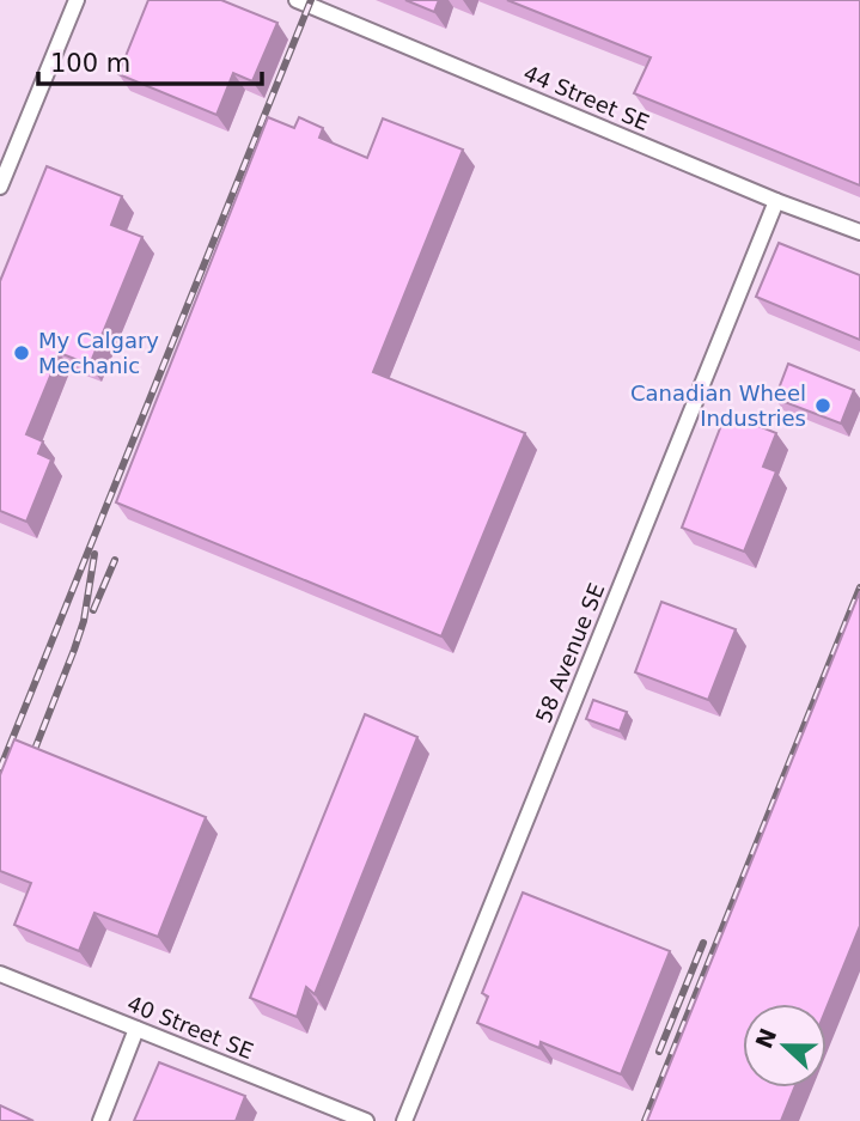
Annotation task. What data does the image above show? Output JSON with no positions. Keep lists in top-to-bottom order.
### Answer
{
  "streets": {
    "street": ["44 Street SE", "58 Avenue SE", "40 Street SE"]
  },
  "crossings": [
    ["44 Street SE", "58 Avenue SE"]
  ],
  "places": ["My Calgary Mechanic", "Canadian Wheel Industries"],
  "scale_bar": "100 m",
  "north": "left"
}
